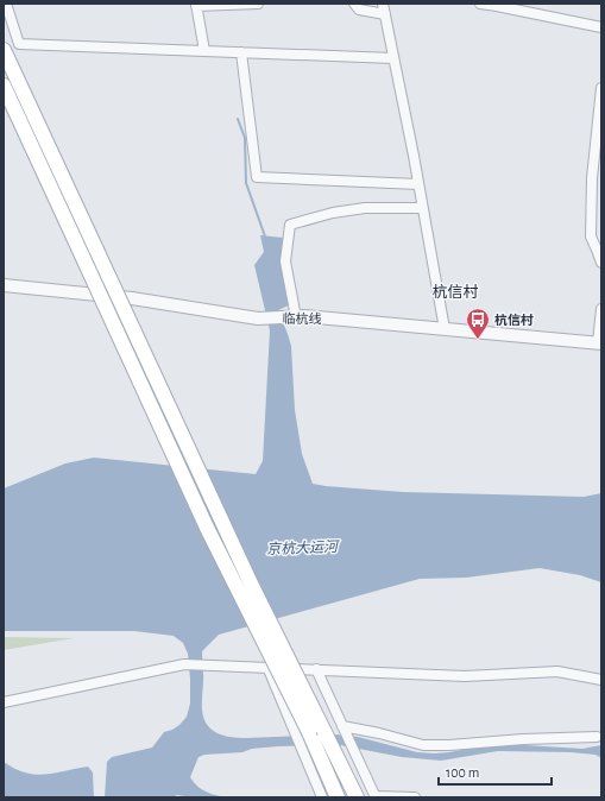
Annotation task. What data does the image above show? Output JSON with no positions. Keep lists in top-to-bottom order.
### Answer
{
  "streets": {
    "street": ["临杭线"]
  },
  "districts": ["杭信村"],
  "water": ["京杭大运河"],
  "places": {
    "bus stop": ["杭信村"]
  },
  "scale_bar": "100 m"
}
